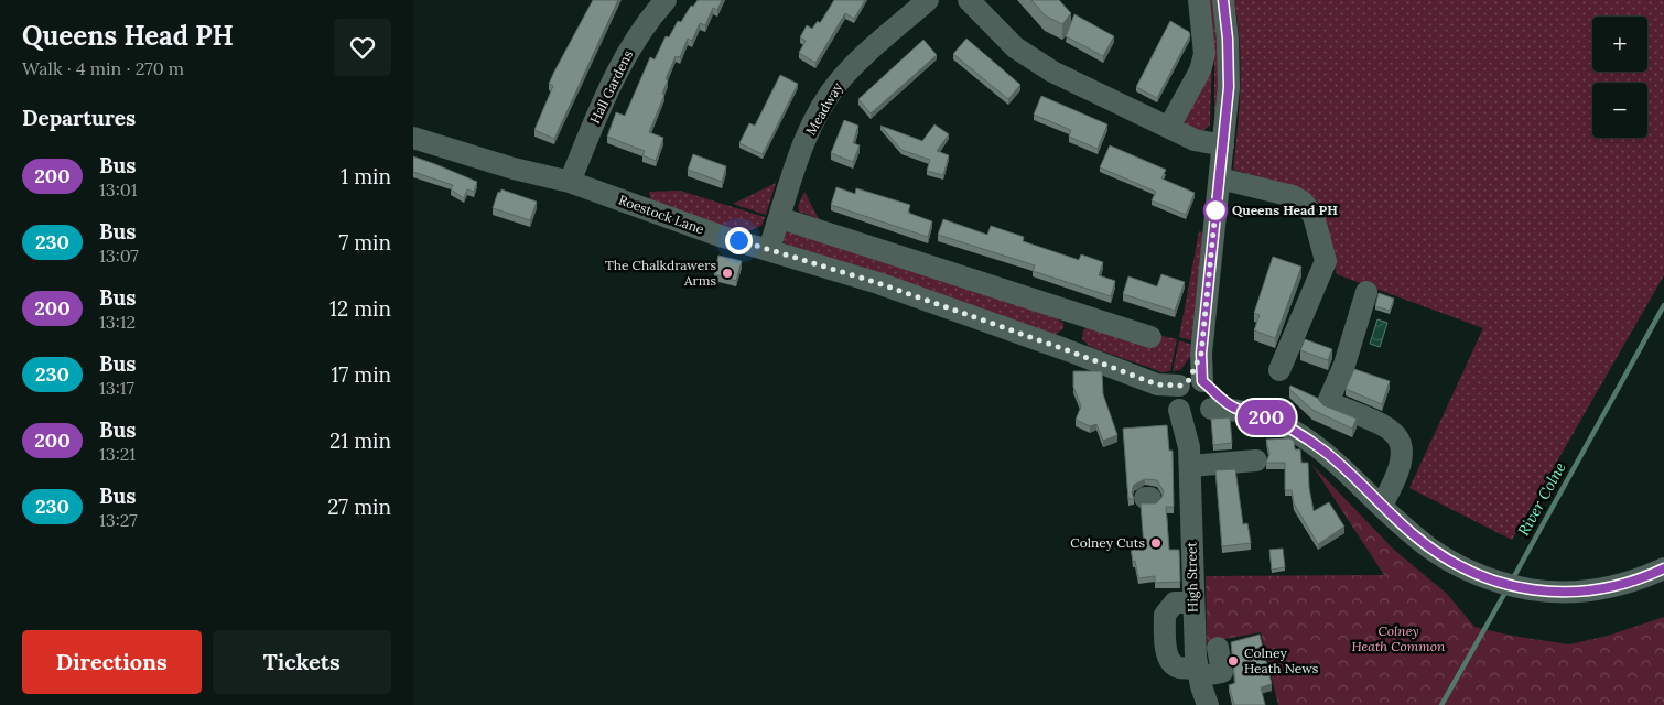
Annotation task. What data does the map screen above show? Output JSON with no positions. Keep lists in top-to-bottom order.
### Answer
{
  "streets": {
    "street": [
      "Hall Gardens",
      "Meadway",
      "Roestock Lane",
      "High Street"
    ]
  },
  "crossings": [
    ["Hall Gardens", "Roestock Lane"],
    ["Meadway", "Roestock Lane"],
    ["Roestock Lane", "High Street"]
  ],
  "water": ["River Colne"],
  "parks": ["Colney Heath Common"],
  "places": [
    "Queens Head PH",
    "The Chalkdrawers Arms",
    "Colney Cuts",
    "Colney Heath News"
  ],
  "lines": ["bus line 200"],
  "page": {
    "heading": [
      ["Queens Head PH", "Walk · 4 min · 270 m"],
      "Departures"
    ],
    "on_map": "200",
    "map_buttons": ["+", "−"],
    "list": [
      {
        "mark": "200",
        "name": "Bus",
        "note": "13:01",
        "value": "1 min"
      },
      {
        "mark": "230",
        "name": "Bus",
        "note": "13:07",
        "value": "7 min"
      },
      {
        "mark": "200",
        "name": "Bus",
        "note": "13:12",
        "value": "12 min"
      },
      {
        "mark": "230",
        "name": "Bus",
        "note": "13:17",
        "value": "17 min"
      },
      {
        "mark": "200",
        "name": "Bus",
        "note": "13:21",
        "value": "21 min"
      },
      {
        "mark": "230",
        "name": "Bus",
        "note": "13:27",
        "value": "27 min"
      }
    ],
    "buttons": ["Directions", "Tickets"]
  }
}
